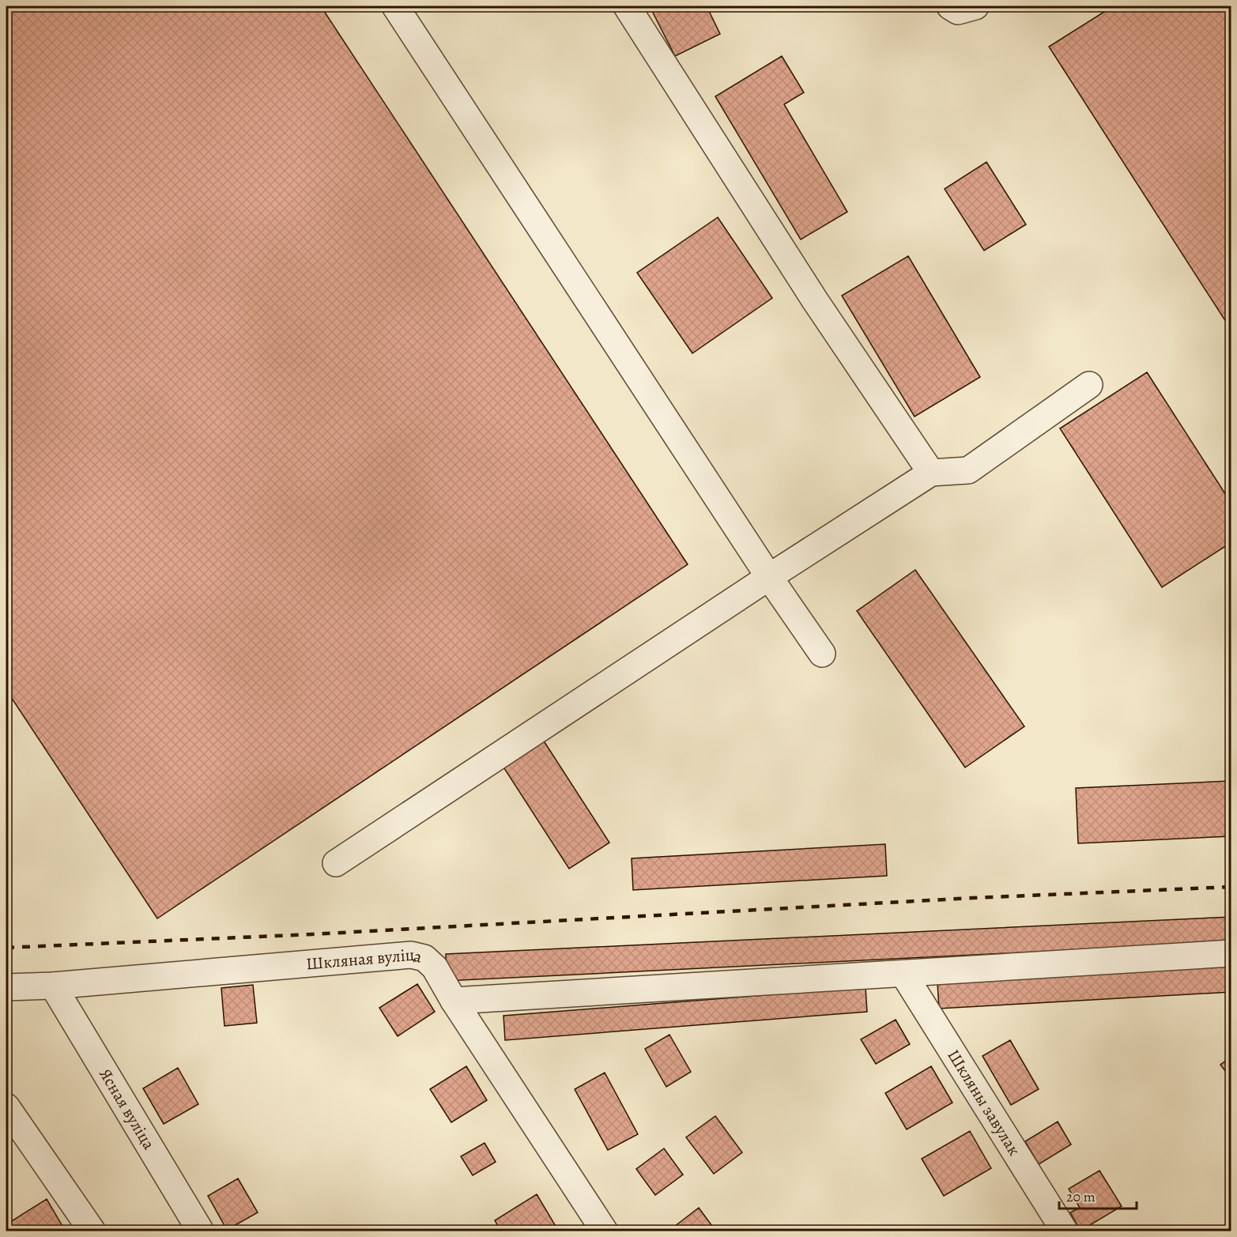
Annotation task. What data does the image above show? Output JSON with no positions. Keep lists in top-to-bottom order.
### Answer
{
  "streets": {
    "street": ["Шкляная вуліца", "Шкляны завулак", "Ясная вуліца"]
  },
  "crossings": [
    ["Шкляная вуліца", "Ясная вуліца"]
  ],
  "scale_bar": "20 m"
}
